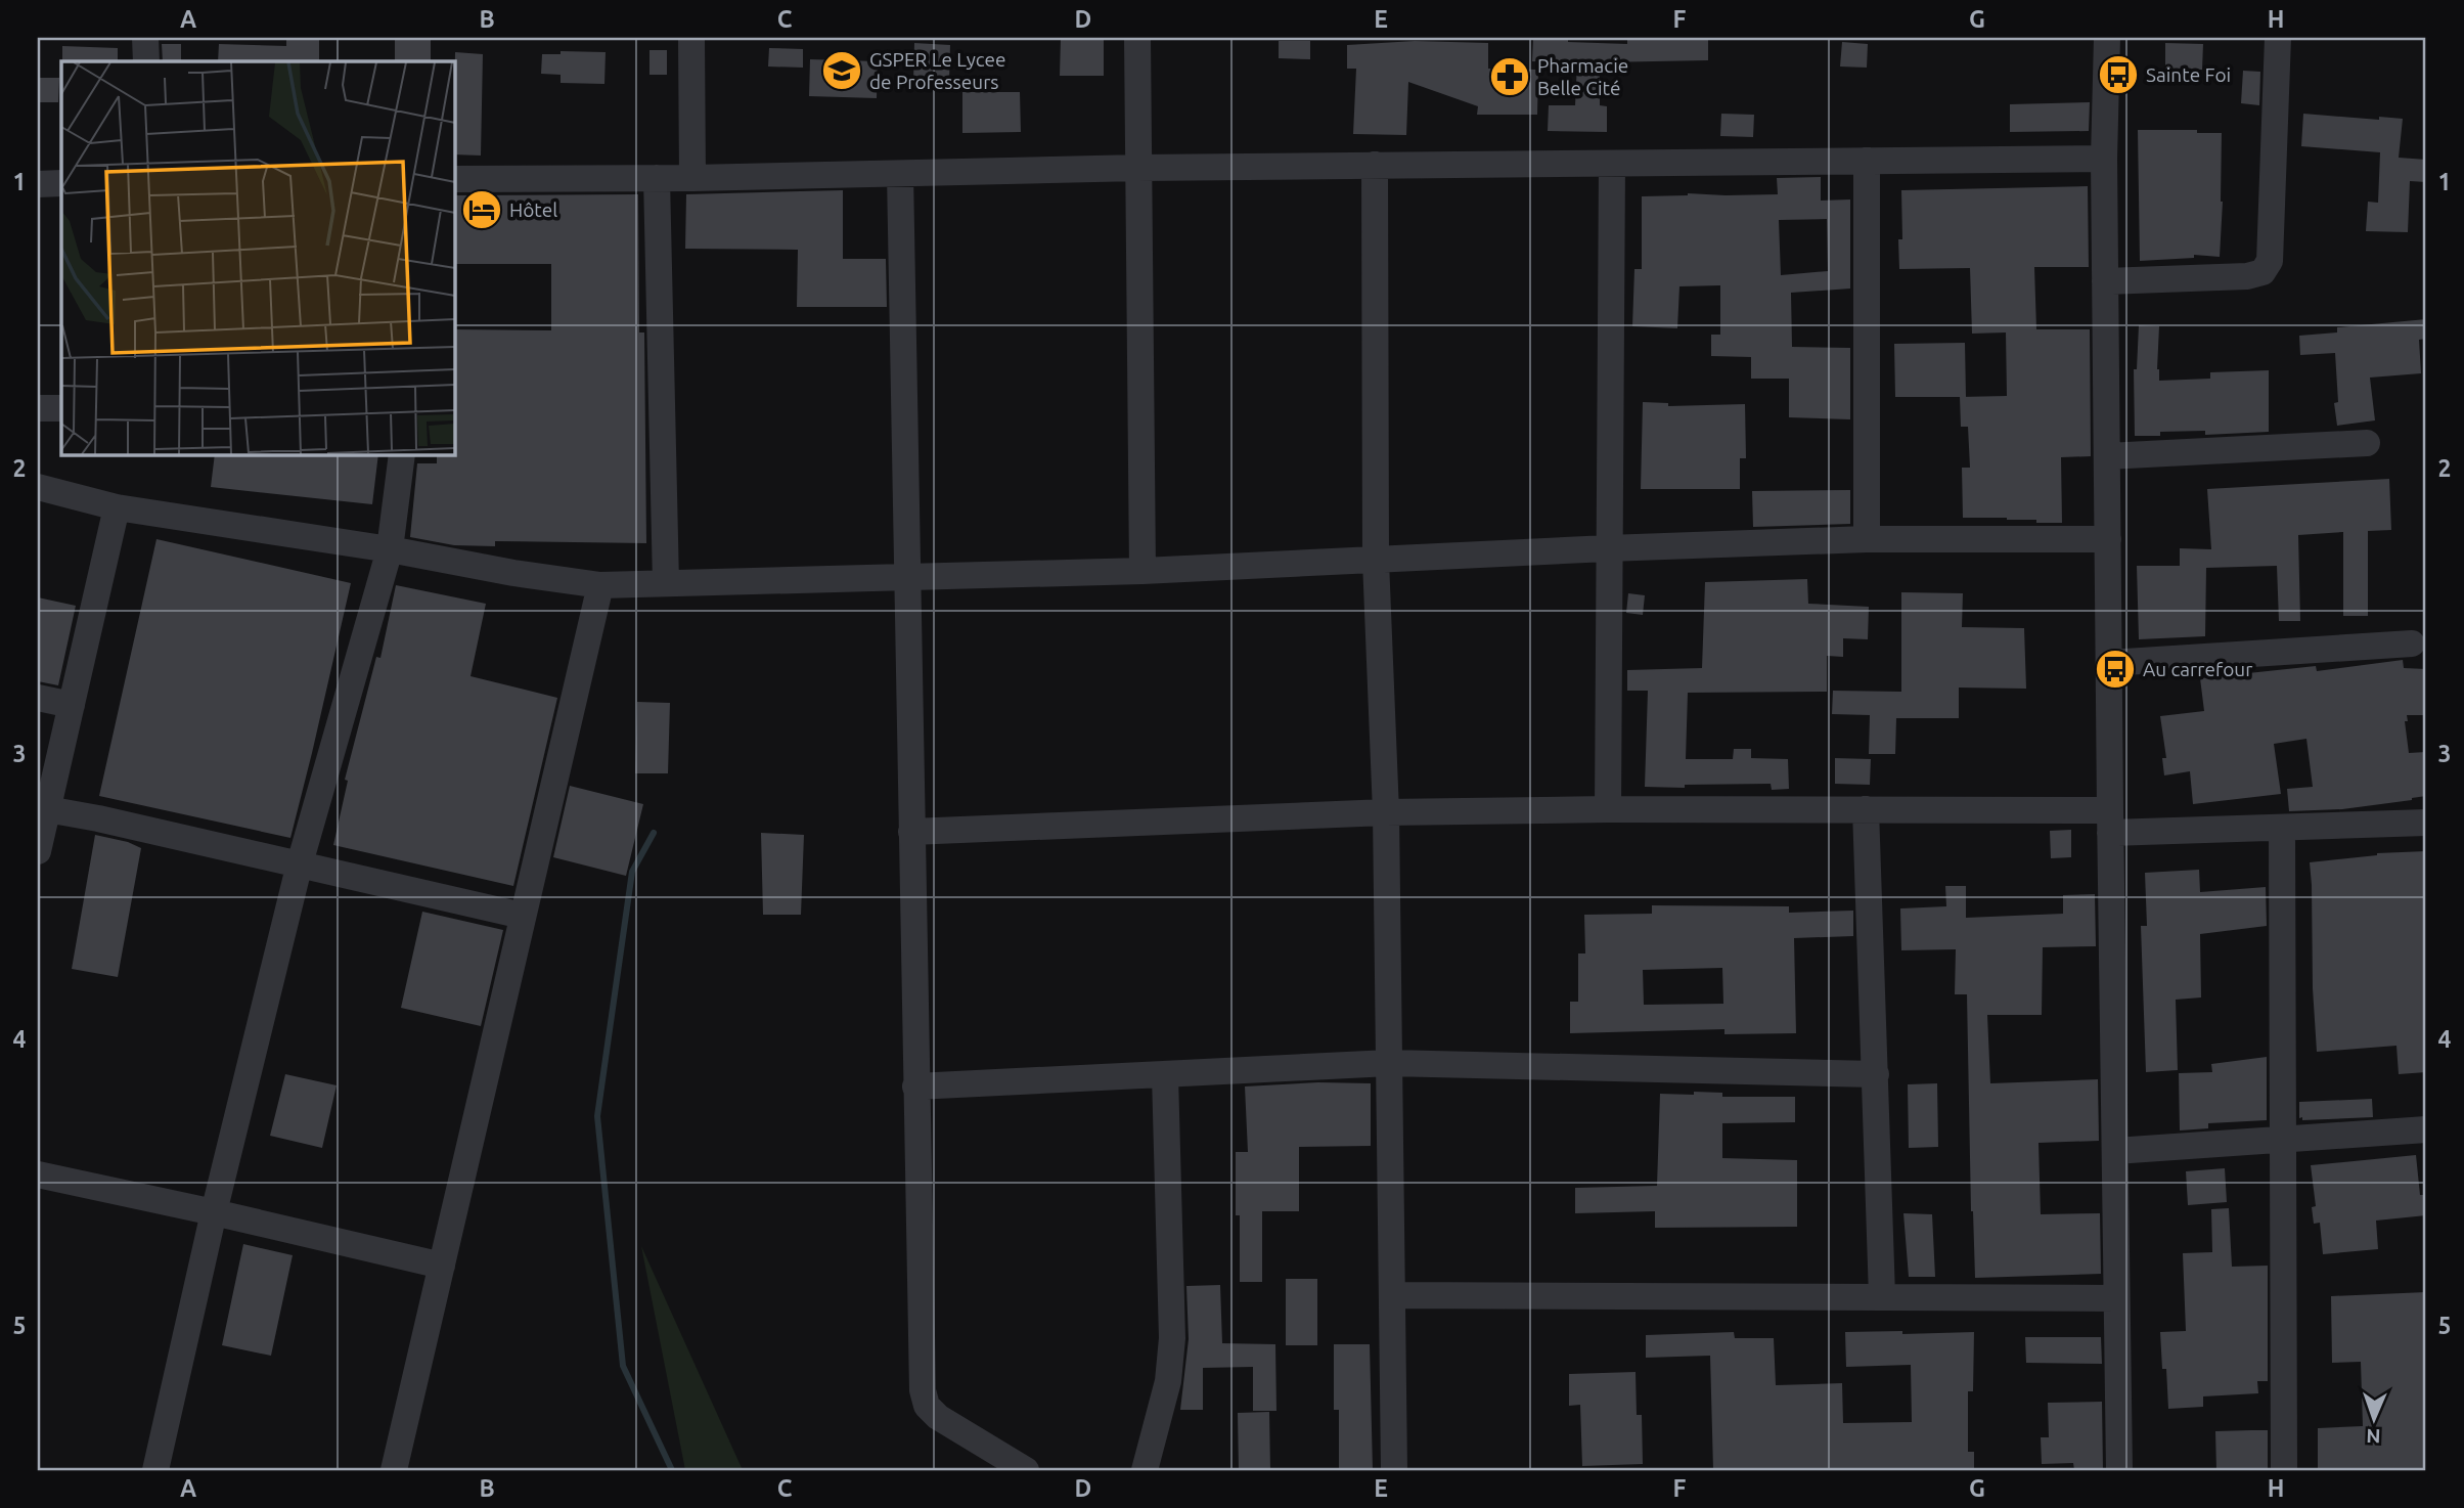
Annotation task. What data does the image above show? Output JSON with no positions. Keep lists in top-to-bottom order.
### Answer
{
  "places": {
    "school or university": ["GSPER Le Lycee de Professeurs"],
    "bus stop": ["Sainte Foi", "Au carrefour"],
    "pharmacy": ["Pharmacie Belle Cité"],
    "hotel": ["Hôtel"]
  },
  "north": "bottom",
  "grid": {
    "columns": [
      "A",
      "B",
      "C",
      "D",
      "E",
      "F",
      "G",
      "H"
    ],
    "rows": [
      "1",
      "2",
      "3",
      "4",
      "5"
    ]
  }
}
